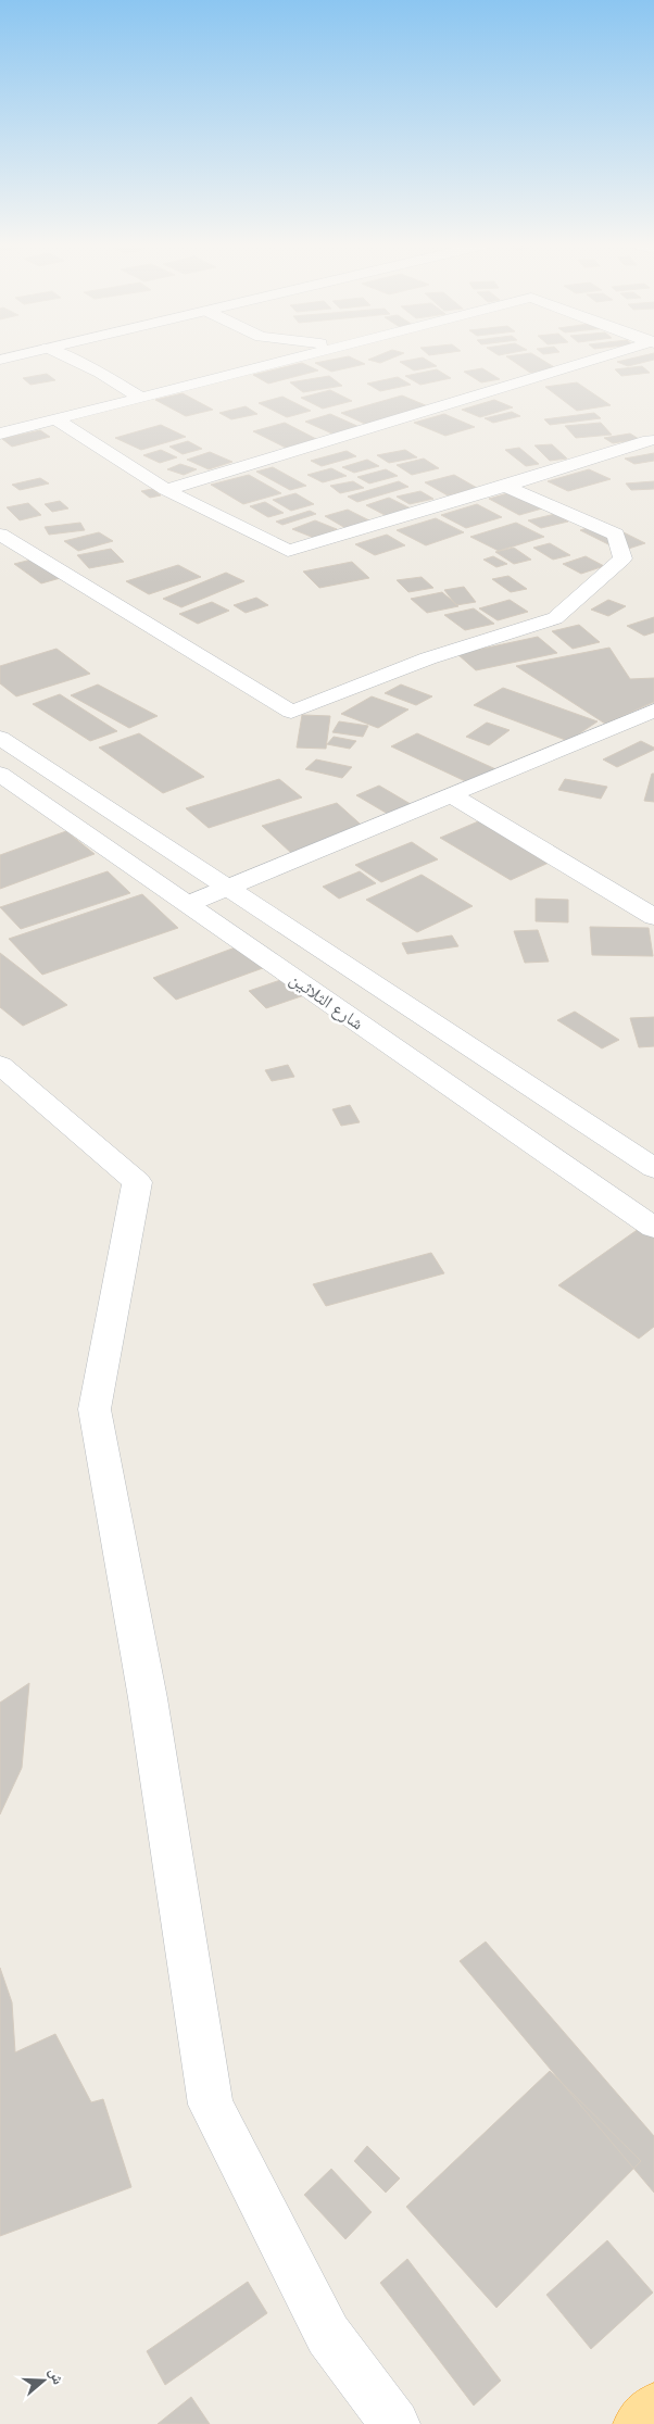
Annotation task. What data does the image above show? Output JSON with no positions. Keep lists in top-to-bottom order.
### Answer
{
  "streets": {
    "street": ["شارع الثلاثين"]
  },
  "north": "right"
}
